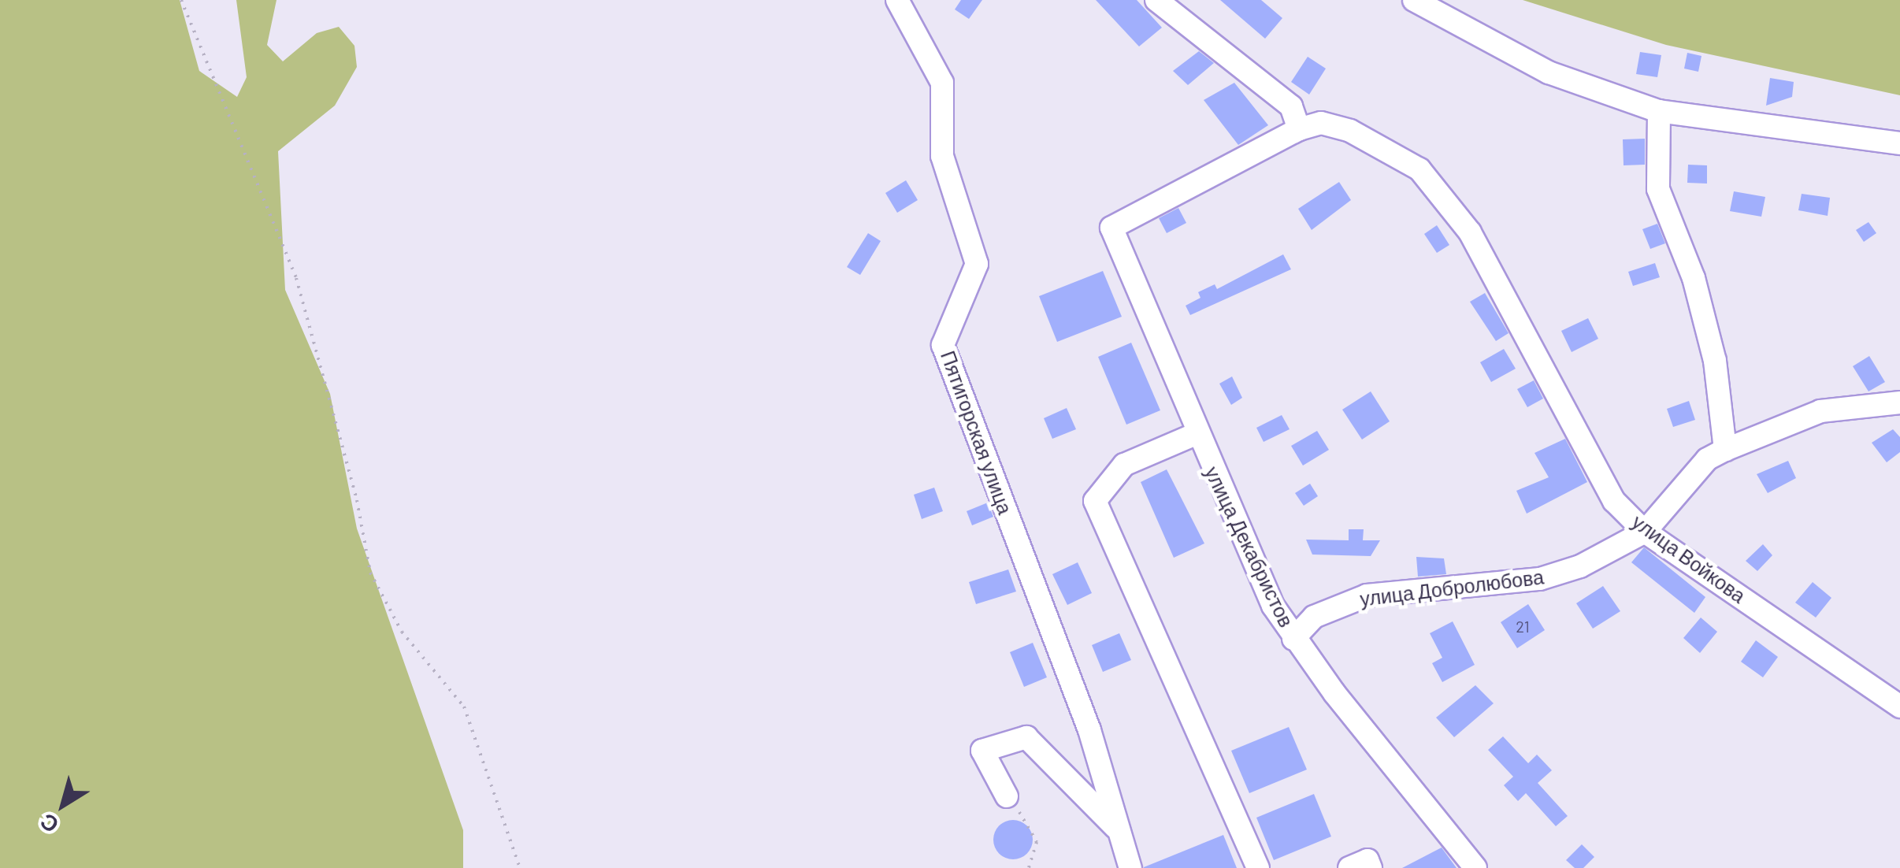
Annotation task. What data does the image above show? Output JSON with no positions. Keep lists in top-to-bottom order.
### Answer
{
  "streets": {
    "street": [
      "Пятигорская улица",
      "улица Декабристов",
      "улица Войкова",
      "улица Добролюбова"
    ]
  },
  "crossings": [
    ["улица Декабристов", "улица Войкова"],
    ["улица Декабристов", "улица Добролюбова"],
    ["улица Войкова", "улица Добролюбова"]
  ],
  "house_numbers": ["21"],
  "north": "bottom left"
}
